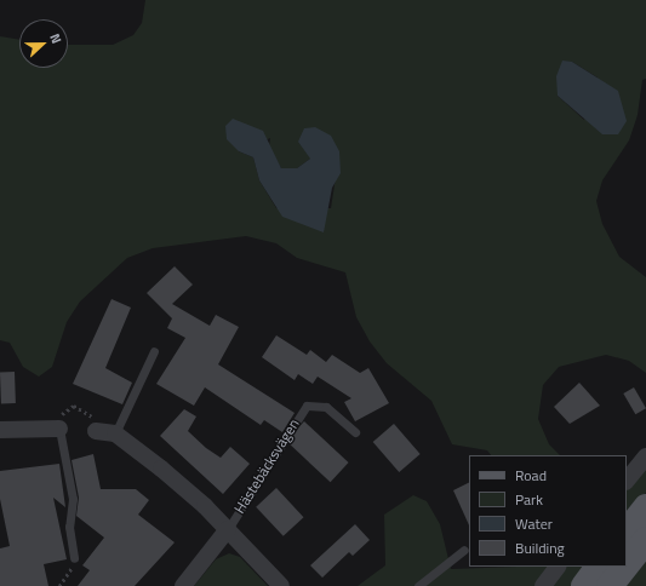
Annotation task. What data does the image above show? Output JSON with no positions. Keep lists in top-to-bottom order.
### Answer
{
  "streets": {
    "street": ["Hästebäcksvägen"]
  },
  "legend": [
    "Road",
    "Park",
    "Water",
    "Building"
  ],
  "north": "right"
}
